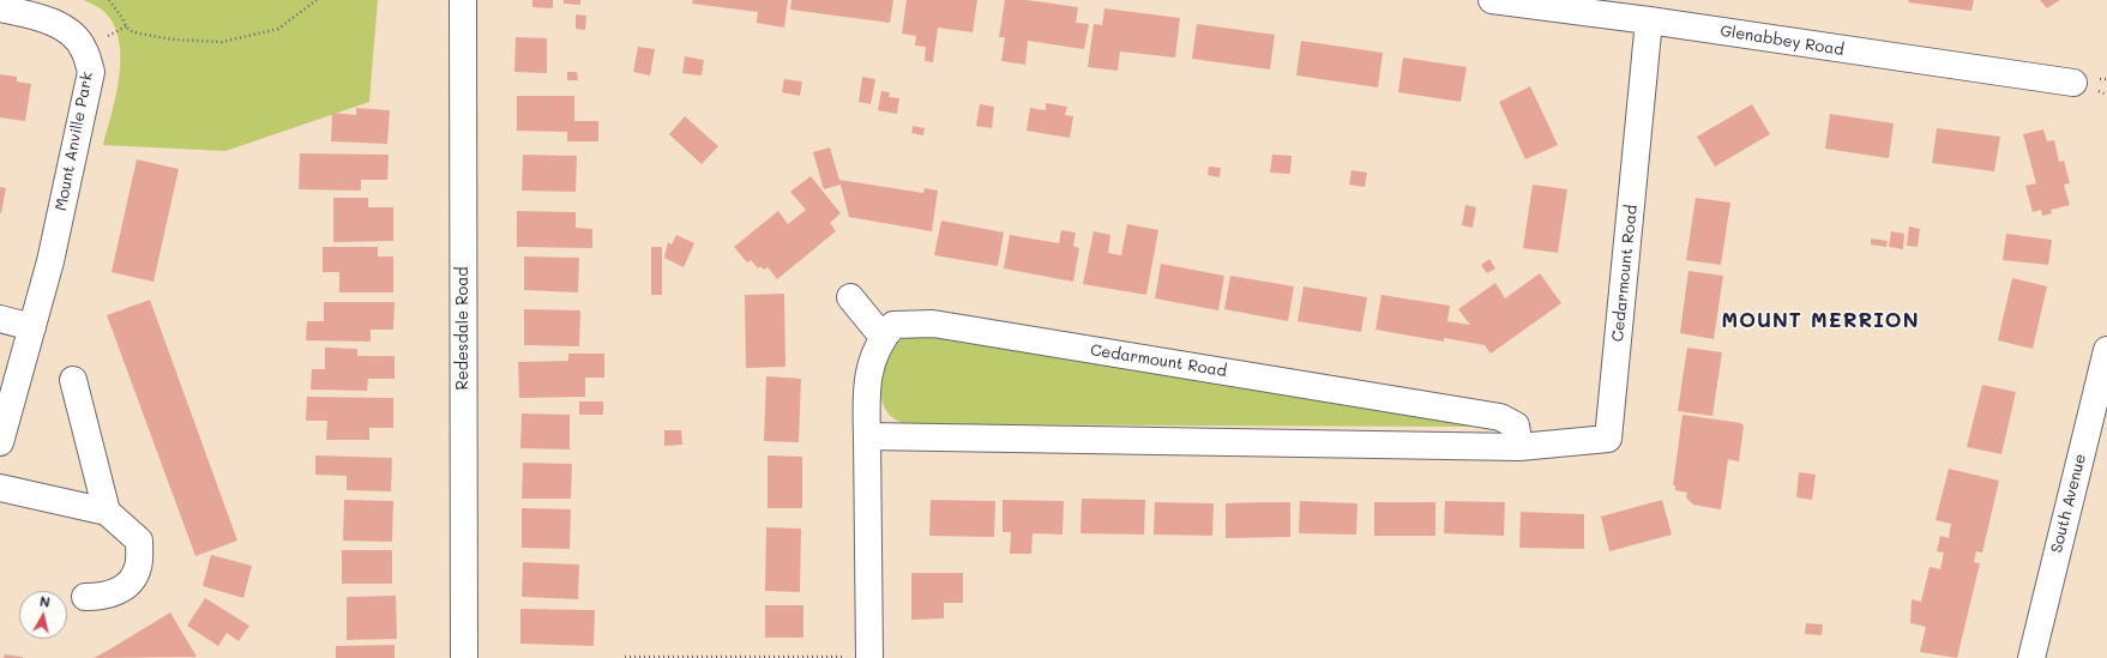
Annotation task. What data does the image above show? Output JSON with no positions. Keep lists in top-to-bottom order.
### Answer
{
  "streets": {
    "street": [
      "Glenabbey Road",
      "Mount Anville Park",
      "Cedarmount Road",
      "Redesdale Road",
      "South Avenue"
    ]
  },
  "crossings": [
    ["Glenabbey Road", "Cedarmount Road"]
  ],
  "districts": ["MOUNT MERRION"],
  "north": "top"
}
